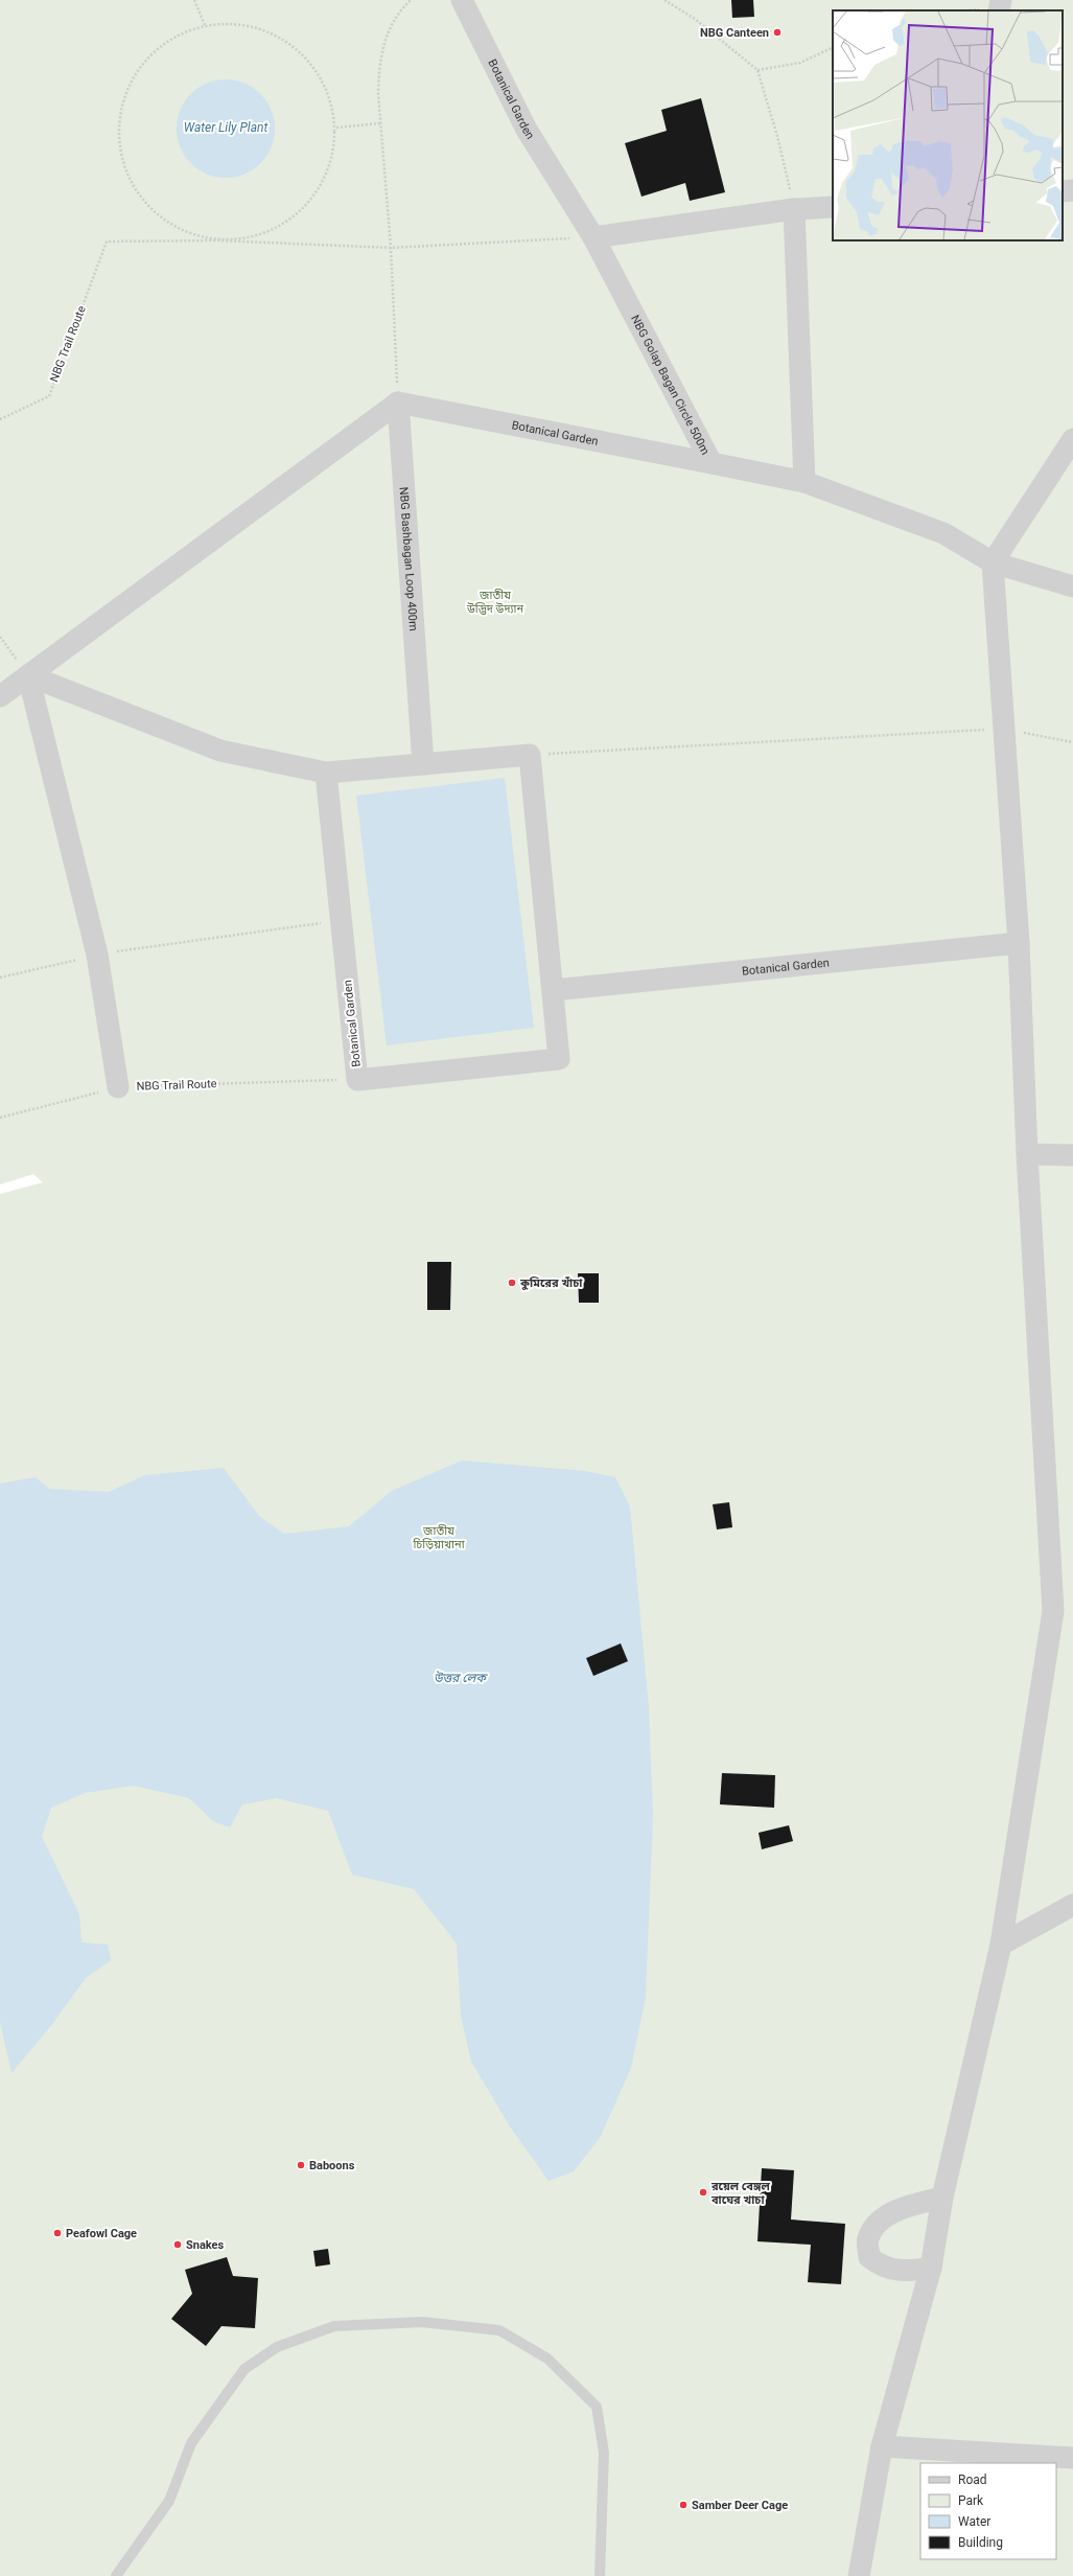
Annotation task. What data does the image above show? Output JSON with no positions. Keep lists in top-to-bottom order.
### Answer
{
  "streets": {
    "street": ["Botanical Garden", "NBG Golap Bagan Circle 500m", "NBG Bashbagan Loop 400m"],
    "path": ["NBG Trail Route"]
  },
  "crossings": [
    ["Botanical Garden", "NBG Trail Route"],
    ["Botanical Garden", "NBG Golap Bagan Circle 500m"],
    ["Botanical Garden", "NBG Bashbagan Loop 400m"]
  ],
  "water": ["Water Lily Plant", "উত্তর লেক"],
  "parks": ["জাতীয় উদ্ভিদ উদ্যান", "জাতীয় চিড়িয়াখানা"],
  "places": [
    "NBG Canteen",
    "কুমিরের খাঁচা",
    "Baboons",
    "রয়েল বেঙ্গল বাঘের খাচা",
    "Peafowl Cage",
    "Snakes",
    "Samber Deer Cage"
  ],
  "legend": [
    "Road",
    "Park",
    "Water",
    "Building"
  ]
}
